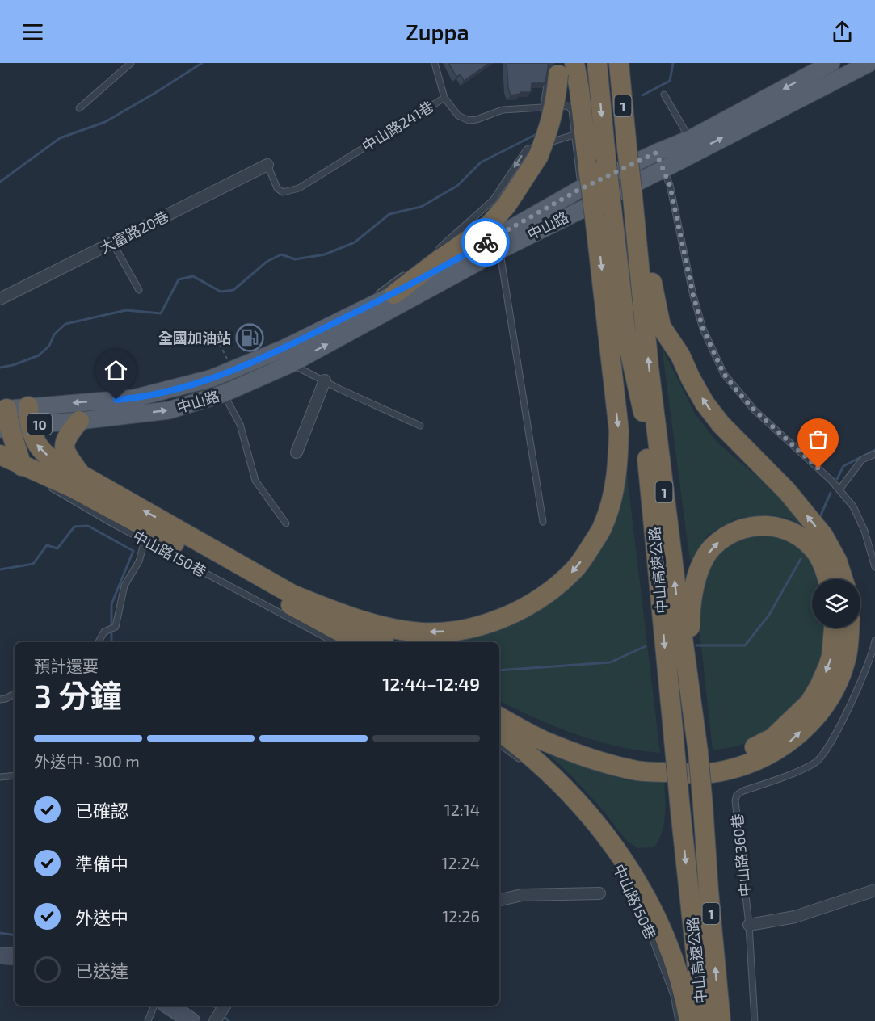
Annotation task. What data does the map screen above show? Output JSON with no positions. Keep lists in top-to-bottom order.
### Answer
{
  "streets": {
    "highway": ["1", "中山高速公路"],
    "main road": ["中山路", "10"],
    "street": ["大富路20巷"],
    "lane": ["中山路241巷", "中山路150巷", "中山路360巷"]
  },
  "crossings": [
    ["中山路241巷", "中山路"],
    ["中山路241巷", "大富路20巷"],
    ["中山路241巷", "中山高速公路"],
    ["中山路", "中山高速公路"]
  ],
  "places": {
    "fuel station": ["全國加油站"]
  },
  "page": {
    "header": "Zuppa",
    "heading": ["3 分鐘", "預計還要", "12:44–12:49"],
    "bar": "外送中 · 300 m",
    "list": [
      ["已確認", "12:14"],
      ["準備中", "12:24"],
      ["外送中", "12:26"],
      "已送達"
    ]
  }
}
